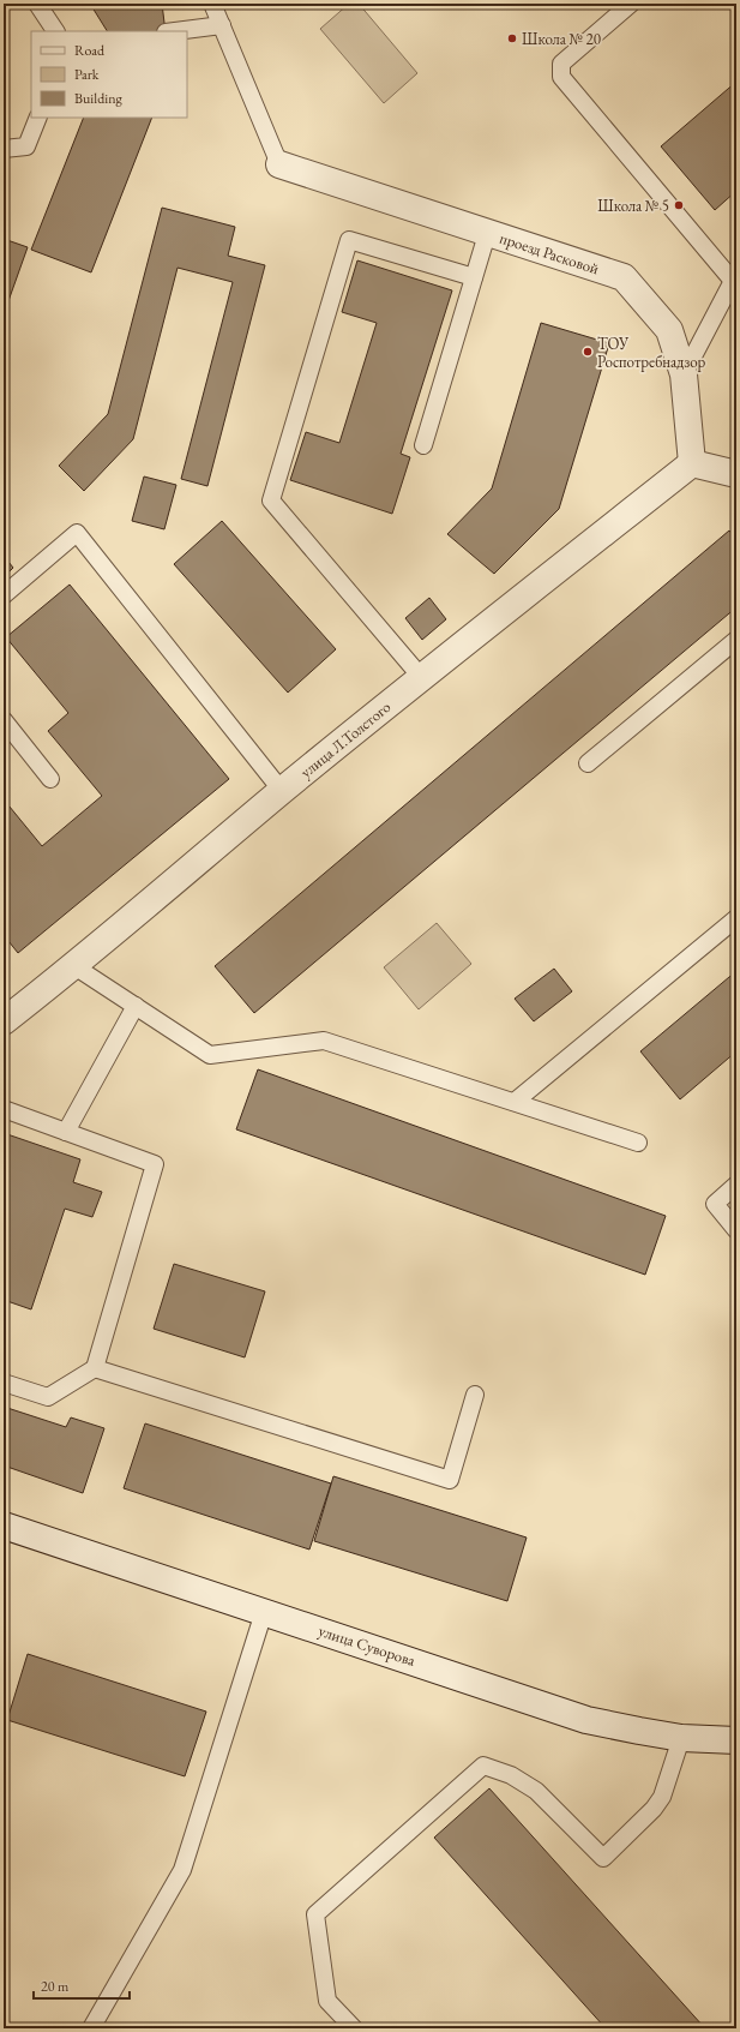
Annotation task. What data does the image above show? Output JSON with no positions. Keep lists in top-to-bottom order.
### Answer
{
  "streets": {
    "street": ["проезд Расковой", "улица Л.Толстого", "улица Суворова"]
  },
  "crossings": [
    ["проезд Расковой", "улица Л.Толстого"]
  ],
  "places": ["Школа № 20", "Школа № 5", "ТОУ Роспотребнадзор"],
  "legend": ["Road", "Park", "Building"],
  "scale_bar": "20 m"
}
